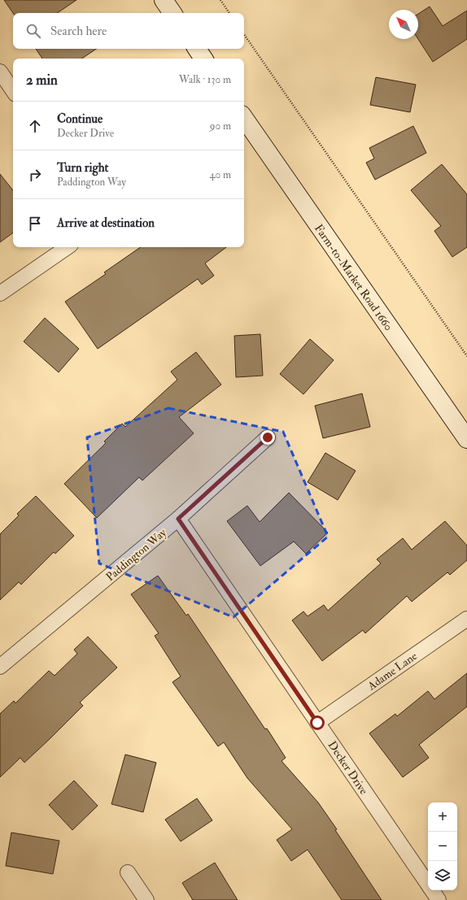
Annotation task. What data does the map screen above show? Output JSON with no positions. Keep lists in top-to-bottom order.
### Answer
{
  "streets": {
    "main road": ["Farm-to-Market Road 1660"],
    "street": ["Paddington Way", "Adame Lane", "Decker Drive"]
  },
  "crossings": [
    ["Paddington Way", "Decker Drive"],
    ["Adame Lane", "Decker Drive"]
  ],
  "north": "top left",
  "page": {
    "search": "Search here",
    "heading": ["2 min", "Walk · 130 m"],
    "list": [
      ["Continue", "Decker Drive", "90 m"],
      ["Turn right", "Paddington Way", "40 m"],
      "Arrive at destination"
    ],
    "map_buttons": ["+", "−"]
  }
}
